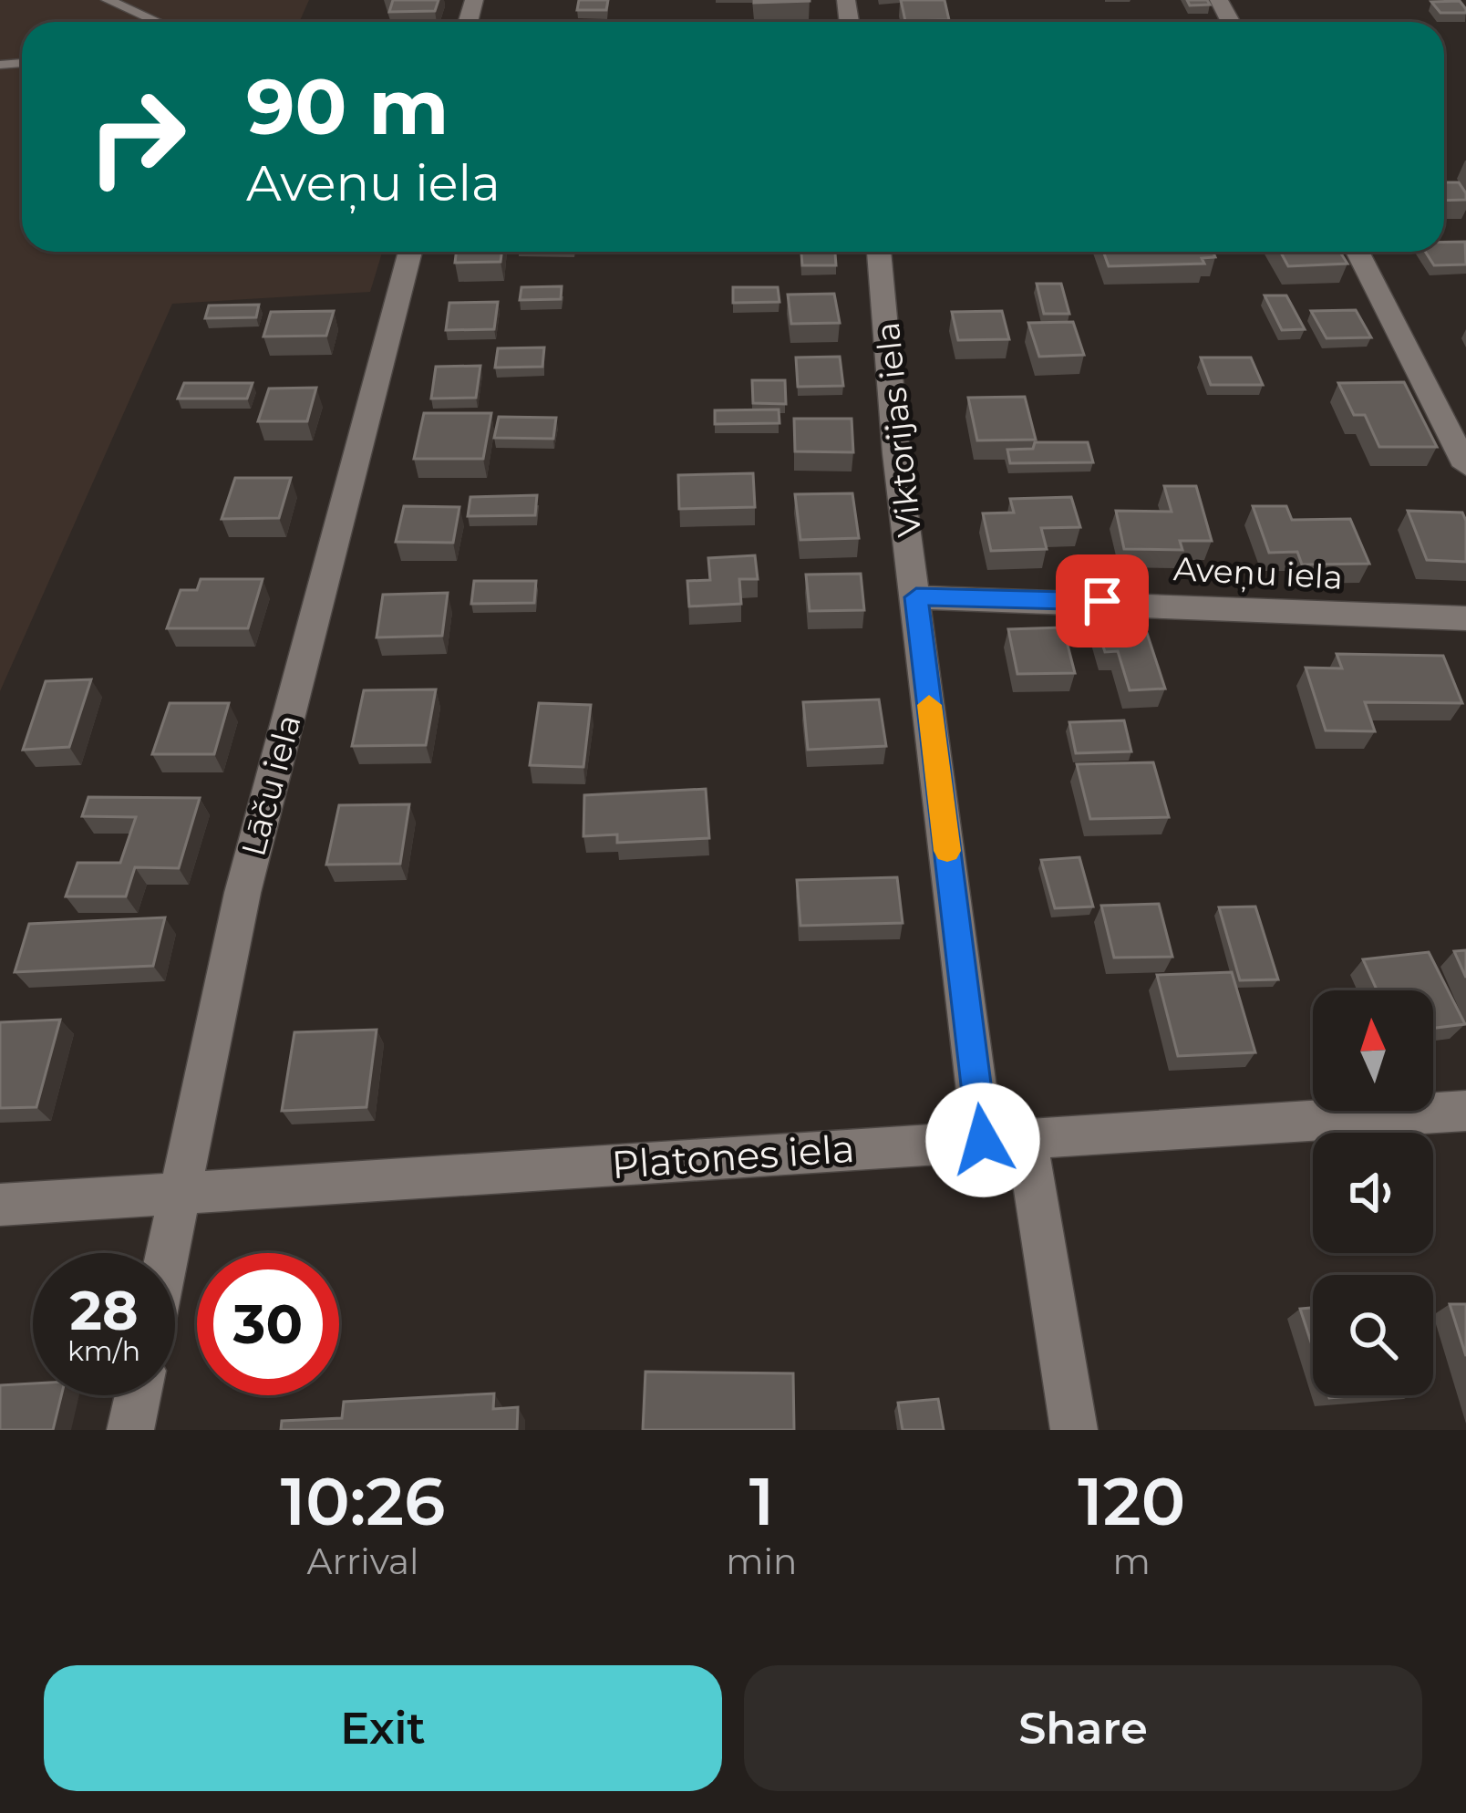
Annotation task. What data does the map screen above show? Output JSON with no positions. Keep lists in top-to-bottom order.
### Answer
{
  "streets": {
    "street": [
      "Viktorijas iela",
      "Aveņu iela",
      "Lāču iela",
      "Platones iela"
    ]
  },
  "crossings": [
    ["Viktorijas iela", "Aveņu iela"],
    ["Viktorijas iela", "Platones iela"],
    ["Lāču iela", "Platones iela"]
  ],
  "north": "top",
  "page": {
    "turn": ["90 m", "Aveņu iela"],
    "speed": "28 km/h",
    "limit": "30",
    "eta": [
      "10:26",
      "Arrival",
      "1",
      "min",
      "120",
      "m"
    ],
    "buttons": ["Exit", "Share"]
  }
}
